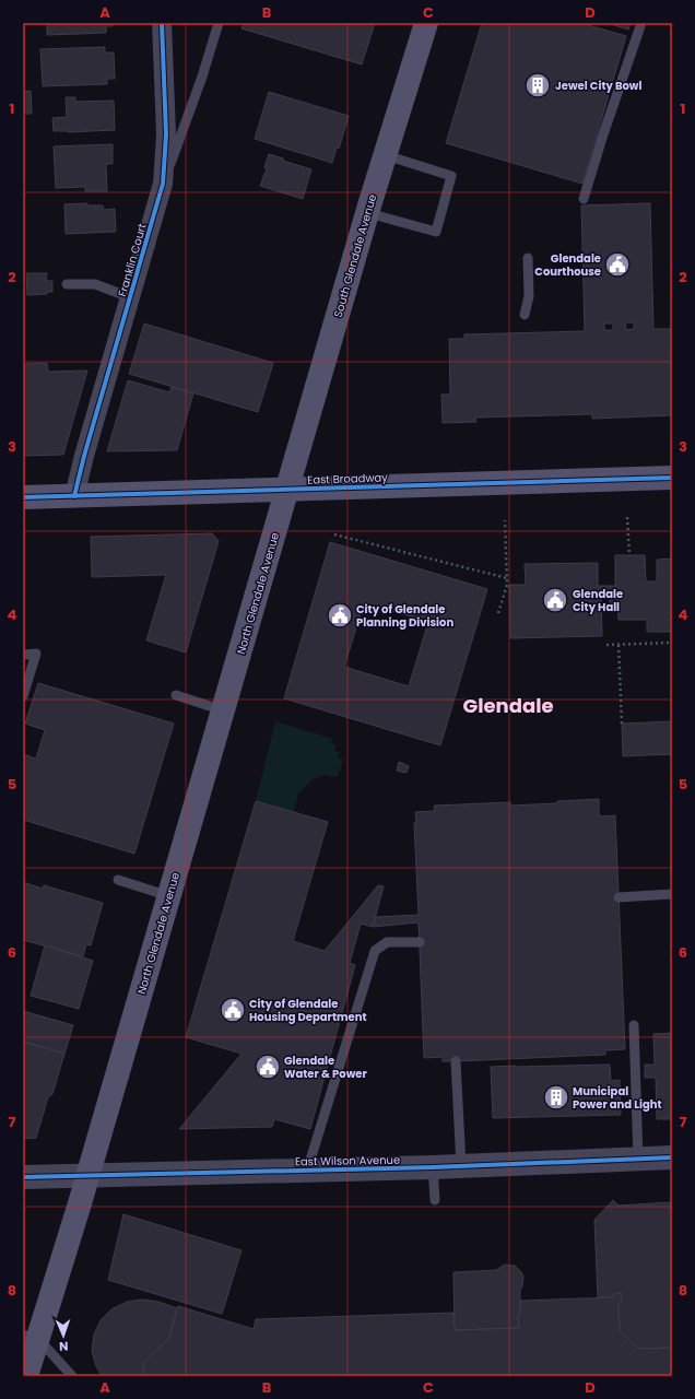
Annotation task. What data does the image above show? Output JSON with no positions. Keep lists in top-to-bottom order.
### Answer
{
  "streets": {
    "main road": ["South Glendale Avenue", "East Broadway", "North Glendale Avenue"],
    "street": ["Franklin Court", "East Wilson Avenue"]
  },
  "crossings": [
    ["South Glendale Avenue", "East Broadway"],
    ["South Glendale Avenue", "North Glendale Avenue"],
    ["Franklin Court", "East Broadway"],
    ["East Broadway", "North Glendale Avenue"],
    ["North Glendale Avenue", "East Wilson Avenue"]
  ],
  "districts": ["Glendale"],
  "places": {
    "building": ["Jewel City Bowl", "Municipal Power and Light"],
    "public building": [
      "Glendale Courthouse",
      "Glendale City Hall",
      "City of Glendale Planning Division",
      "City of Glendale Housing Department",
      "Glendale Water & Power"
    ]
  },
  "north": "bottom",
  "grid": {
    "columns": [
      "A",
      "B",
      "C",
      "D"
    ],
    "rows": [
      "1",
      "2",
      "3",
      "4",
      "5",
      "6",
      "7",
      "8"
    ]
  }
}
